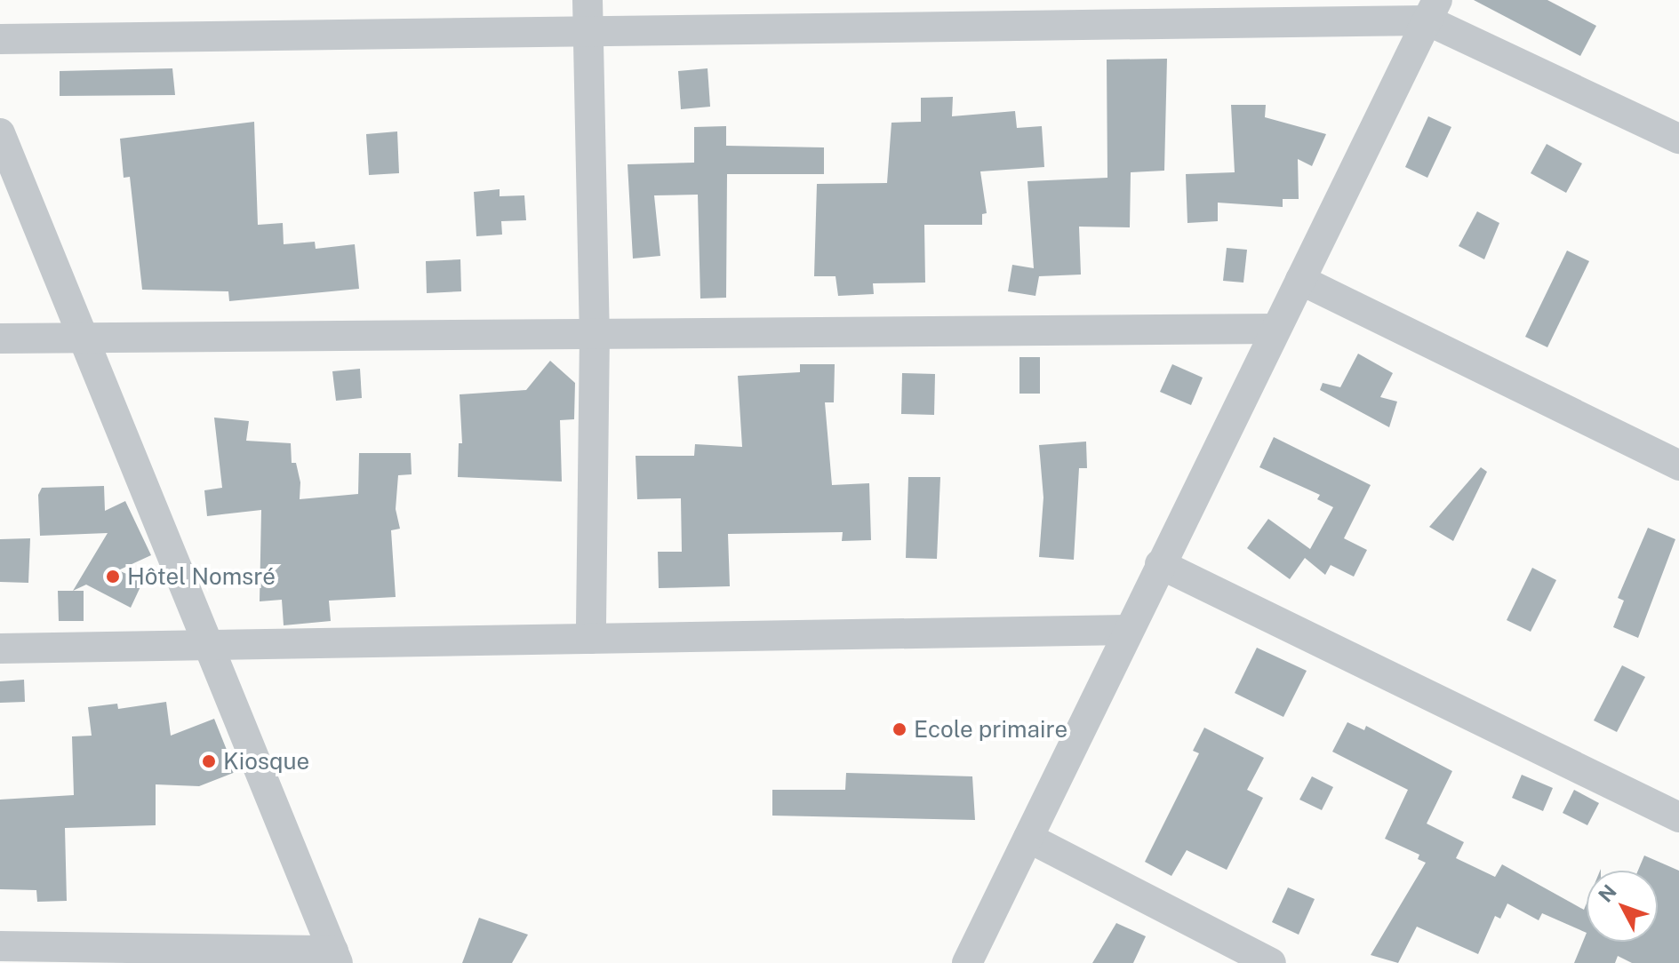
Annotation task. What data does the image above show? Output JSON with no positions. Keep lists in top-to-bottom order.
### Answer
{
  "places": ["Hôtel Nomsré", "Ecole primaire", "Kiosque"],
  "north": "top left"
}
